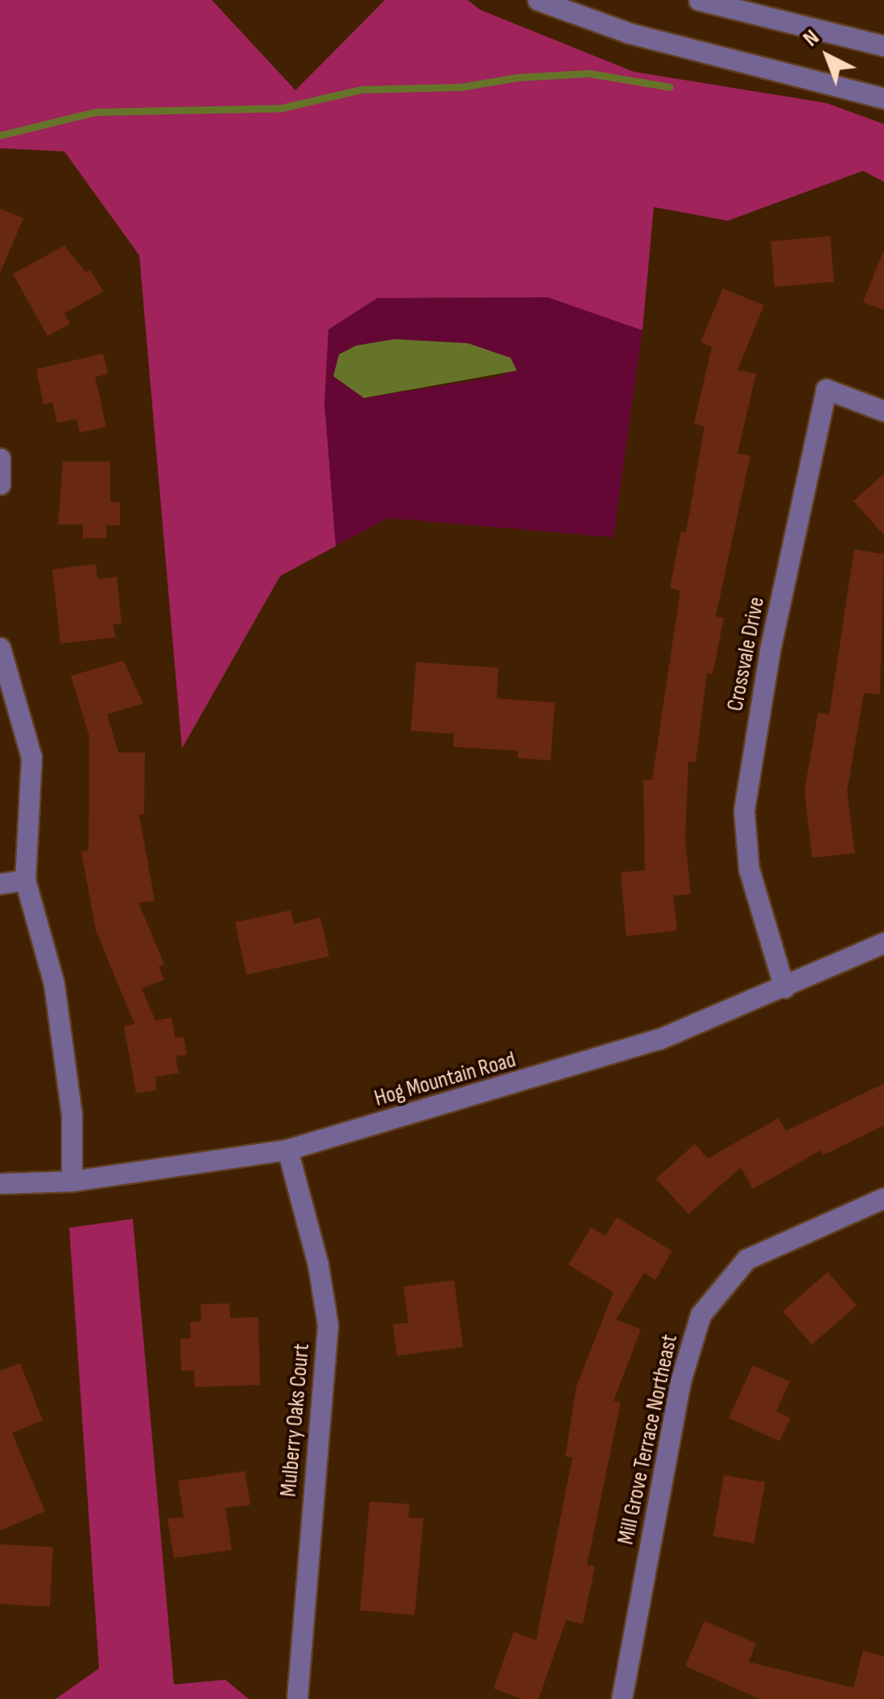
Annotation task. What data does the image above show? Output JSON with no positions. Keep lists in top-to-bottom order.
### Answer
{
  "streets": {
    "street": [
      "Crossvale Drive",
      "Hog Mountain Road",
      "Mulberry Oaks Court",
      "Mill Grove Terrace Northeast"
    ]
  },
  "crossings": [
    ["Crossvale Drive", "Hog Mountain Road"],
    ["Hog Mountain Road", "Mulberry Oaks Court"]
  ],
  "north": "top left"
}
